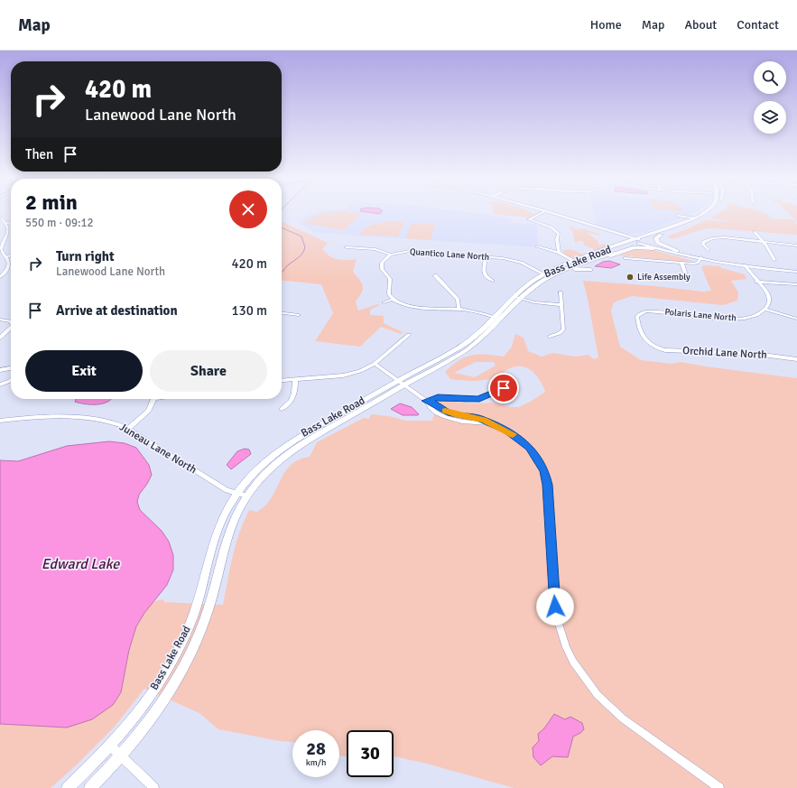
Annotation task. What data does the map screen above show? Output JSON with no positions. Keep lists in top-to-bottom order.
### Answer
{
  "streets": {
    "main road": ["Bass Lake Road"],
    "street": [
      "Quantico Lane North",
      "Polaris Lane North",
      "Orchid Lane North",
      "Juneau Lane North"
    ]
  },
  "crossings": [
    ["Quantico Lane North", "Bass Lake Road"],
    ["Bass Lake Road", "Juneau Lane North"],
    ["Polaris Lane North", "Orchid Lane North"]
  ],
  "water": ["Edward Lake"],
  "places": ["Life Assembly"],
  "page": {
    "header": "Map",
    "nav": [
      "Home",
      "Map",
      "About",
      "Contact"
    ],
    "turn": ["420 m", "Lanewood Lane North"],
    "then": "Then",
    "heading": ["2 min", "550 m · 09:12"],
    "list": [
      {
        "name": "Turn right",
        "note": "Lanewood Lane North",
        "value": "420 m"
      },
      {
        "name": "Arrive at destination",
        "value": "130 m"
      }
    ],
    "buttons": ["Exit", "Share"],
    "speed": "28 km/h",
    "limit": "30"
  }
}
